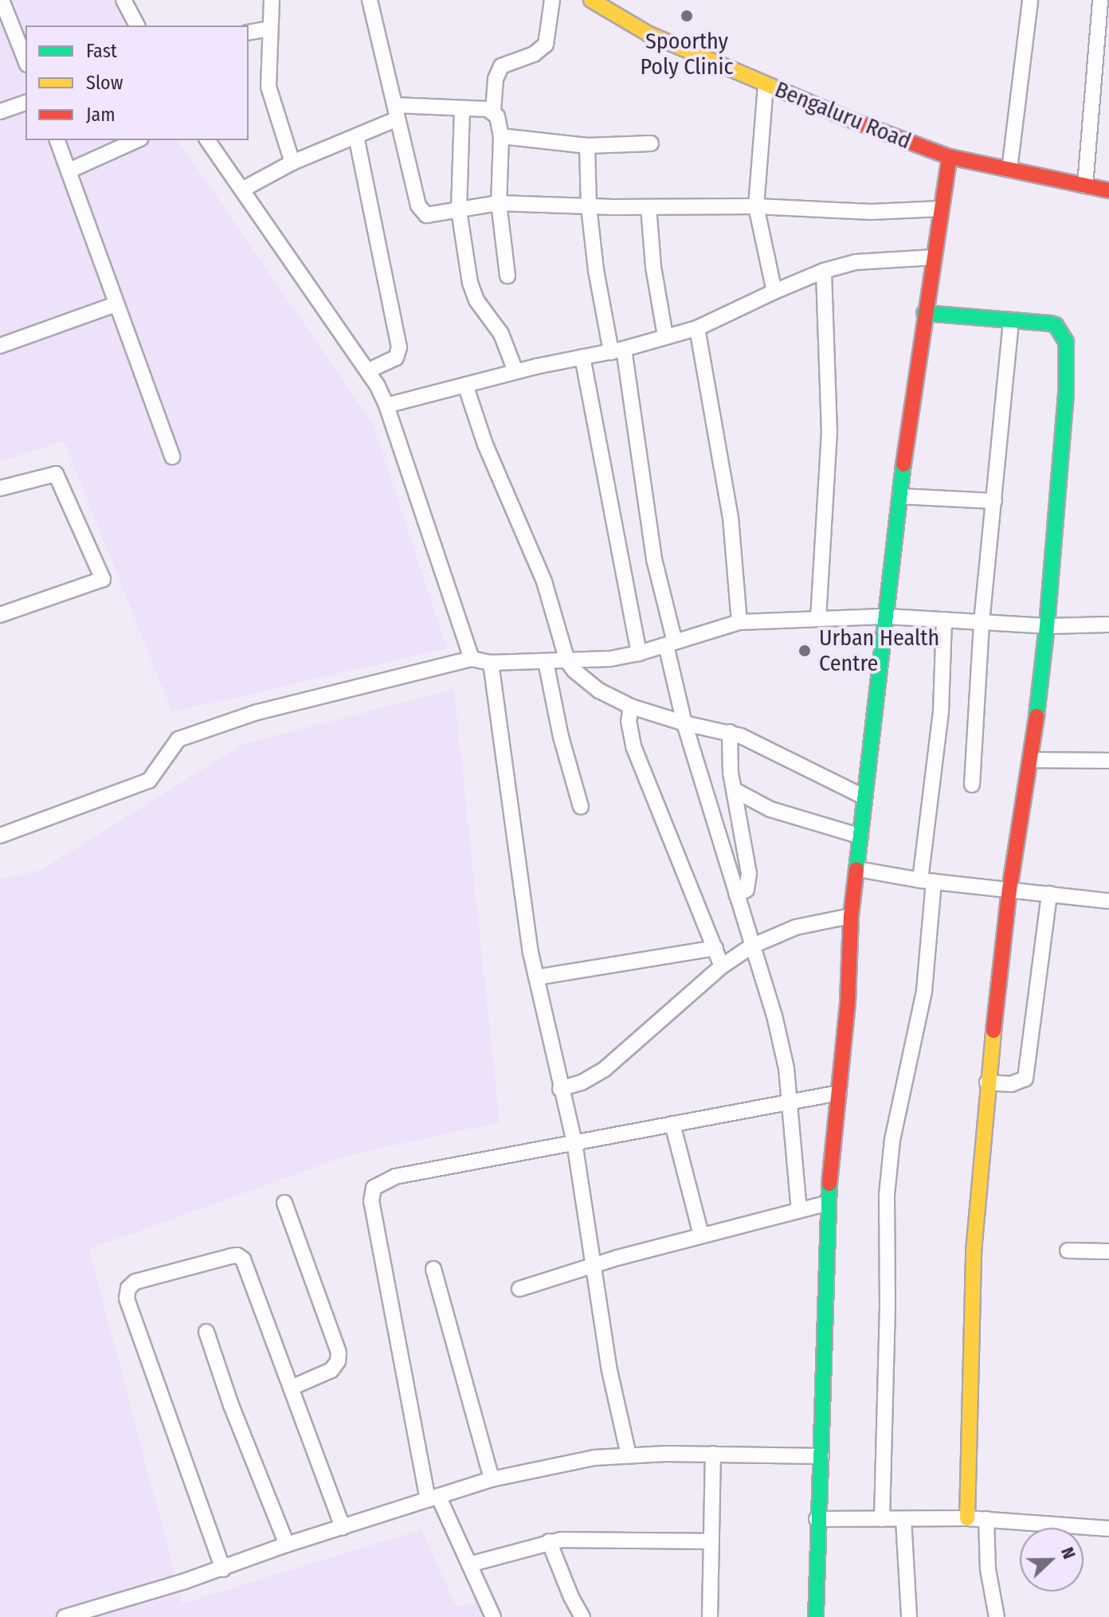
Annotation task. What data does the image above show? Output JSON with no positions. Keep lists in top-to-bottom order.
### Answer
{
  "streets": {
    "street": ["Bengaluru Road"]
  },
  "places": ["Spoorthy Poly Clinic", "Urban Health Centre"],
  "legend": ["Fast", "Slow", "Jam"],
  "north": "right"
}
